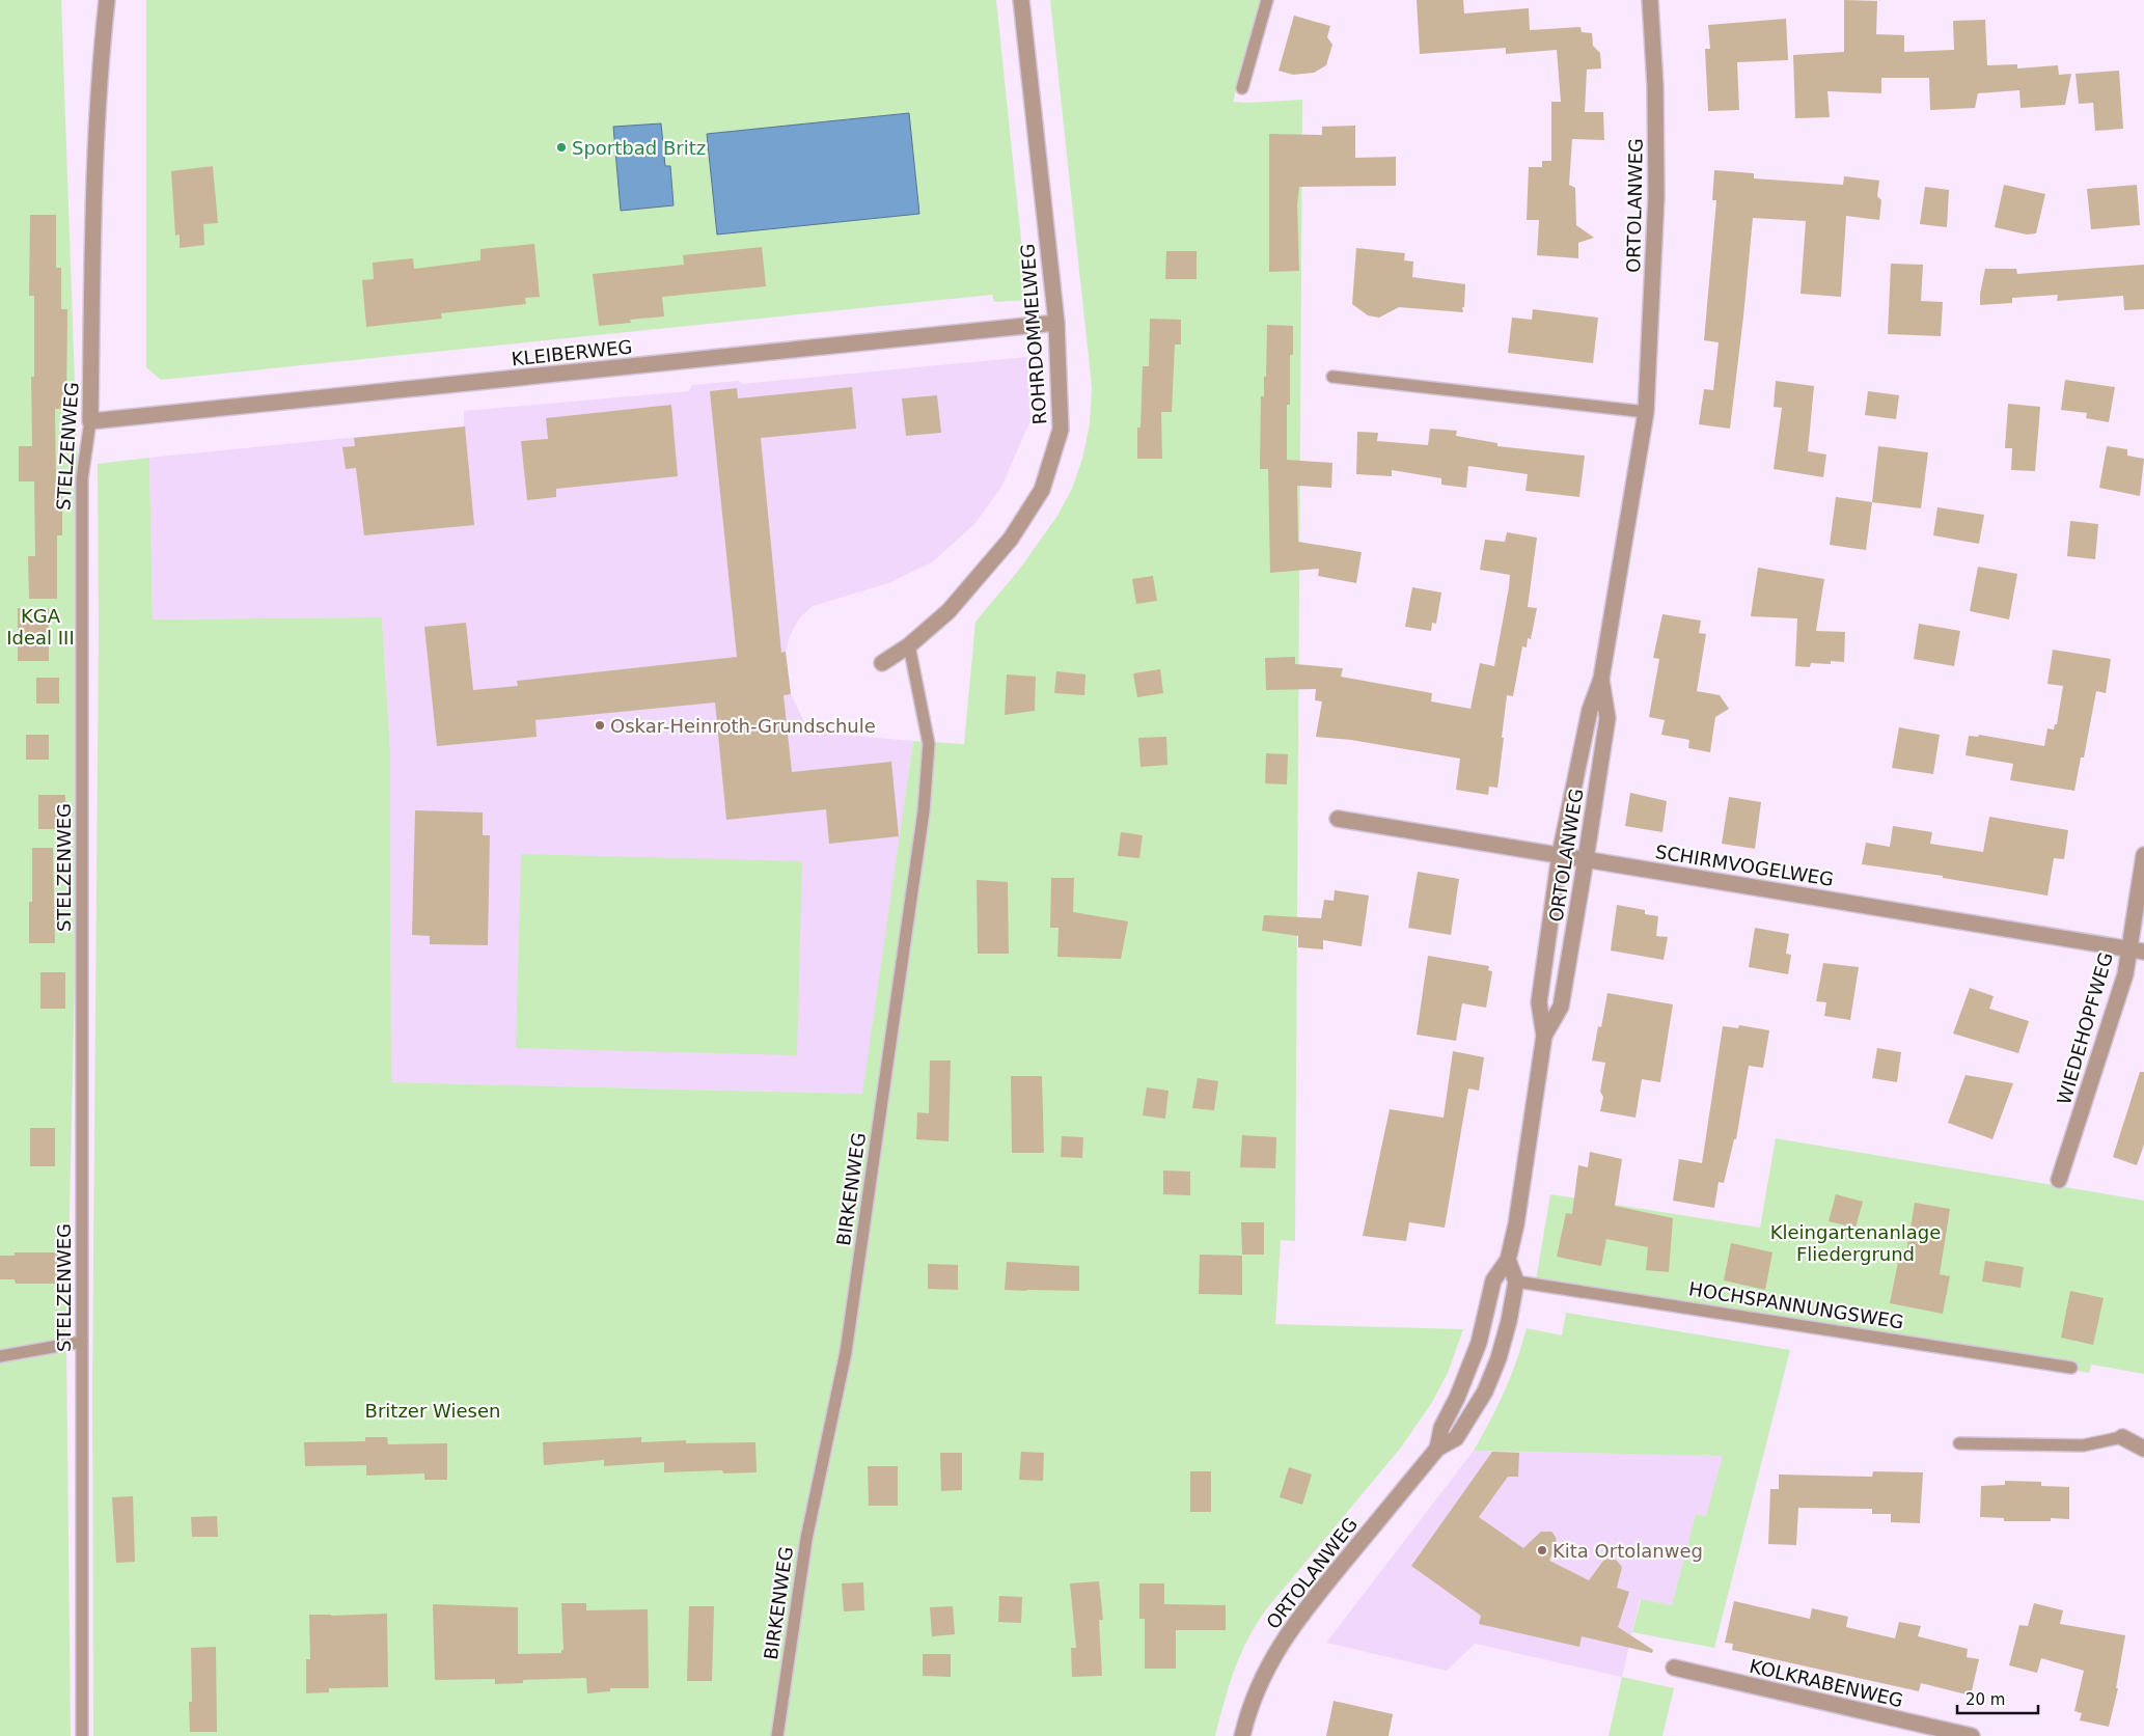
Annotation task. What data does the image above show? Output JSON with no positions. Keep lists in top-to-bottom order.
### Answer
{
  "streets": {
    "street": [
      "ORTOLANWEG",
      "ROHRDOMMELWEG",
      "KLEIBERWEG",
      "STELZENWEG",
      "SCHIRMVOGELWEG",
      "WIEDEHOPFWEG",
      "KOLKRABENWEG"
    ],
    "lane": ["BIRKENWEG", "HOCHSPANNUNGSWEG"]
  },
  "crossings": [
    ["ORTOLANWEG", "SCHIRMVOGELWEG"],
    ["ORTOLANWEG", "HOCHSPANNUNGSWEG"],
    ["ROHRDOMMELWEG", "KLEIBERWEG"],
    ["ROHRDOMMELWEG", "BIRKENWEG"],
    ["KLEIBERWEG", "STELZENWEG"],
    ["SCHIRMVOGELWEG", "WIEDEHOPFWEG"]
  ],
  "parks": ["KGA Ideal III", "Kleingartenanlage Fliedergrund", "Britzer Wiesen"],
  "places": ["Sportbad Britz", "Oskar-Heinroth-Grundschule", "Kita Ortolanweg"],
  "scale_bar": "20 m"
}
